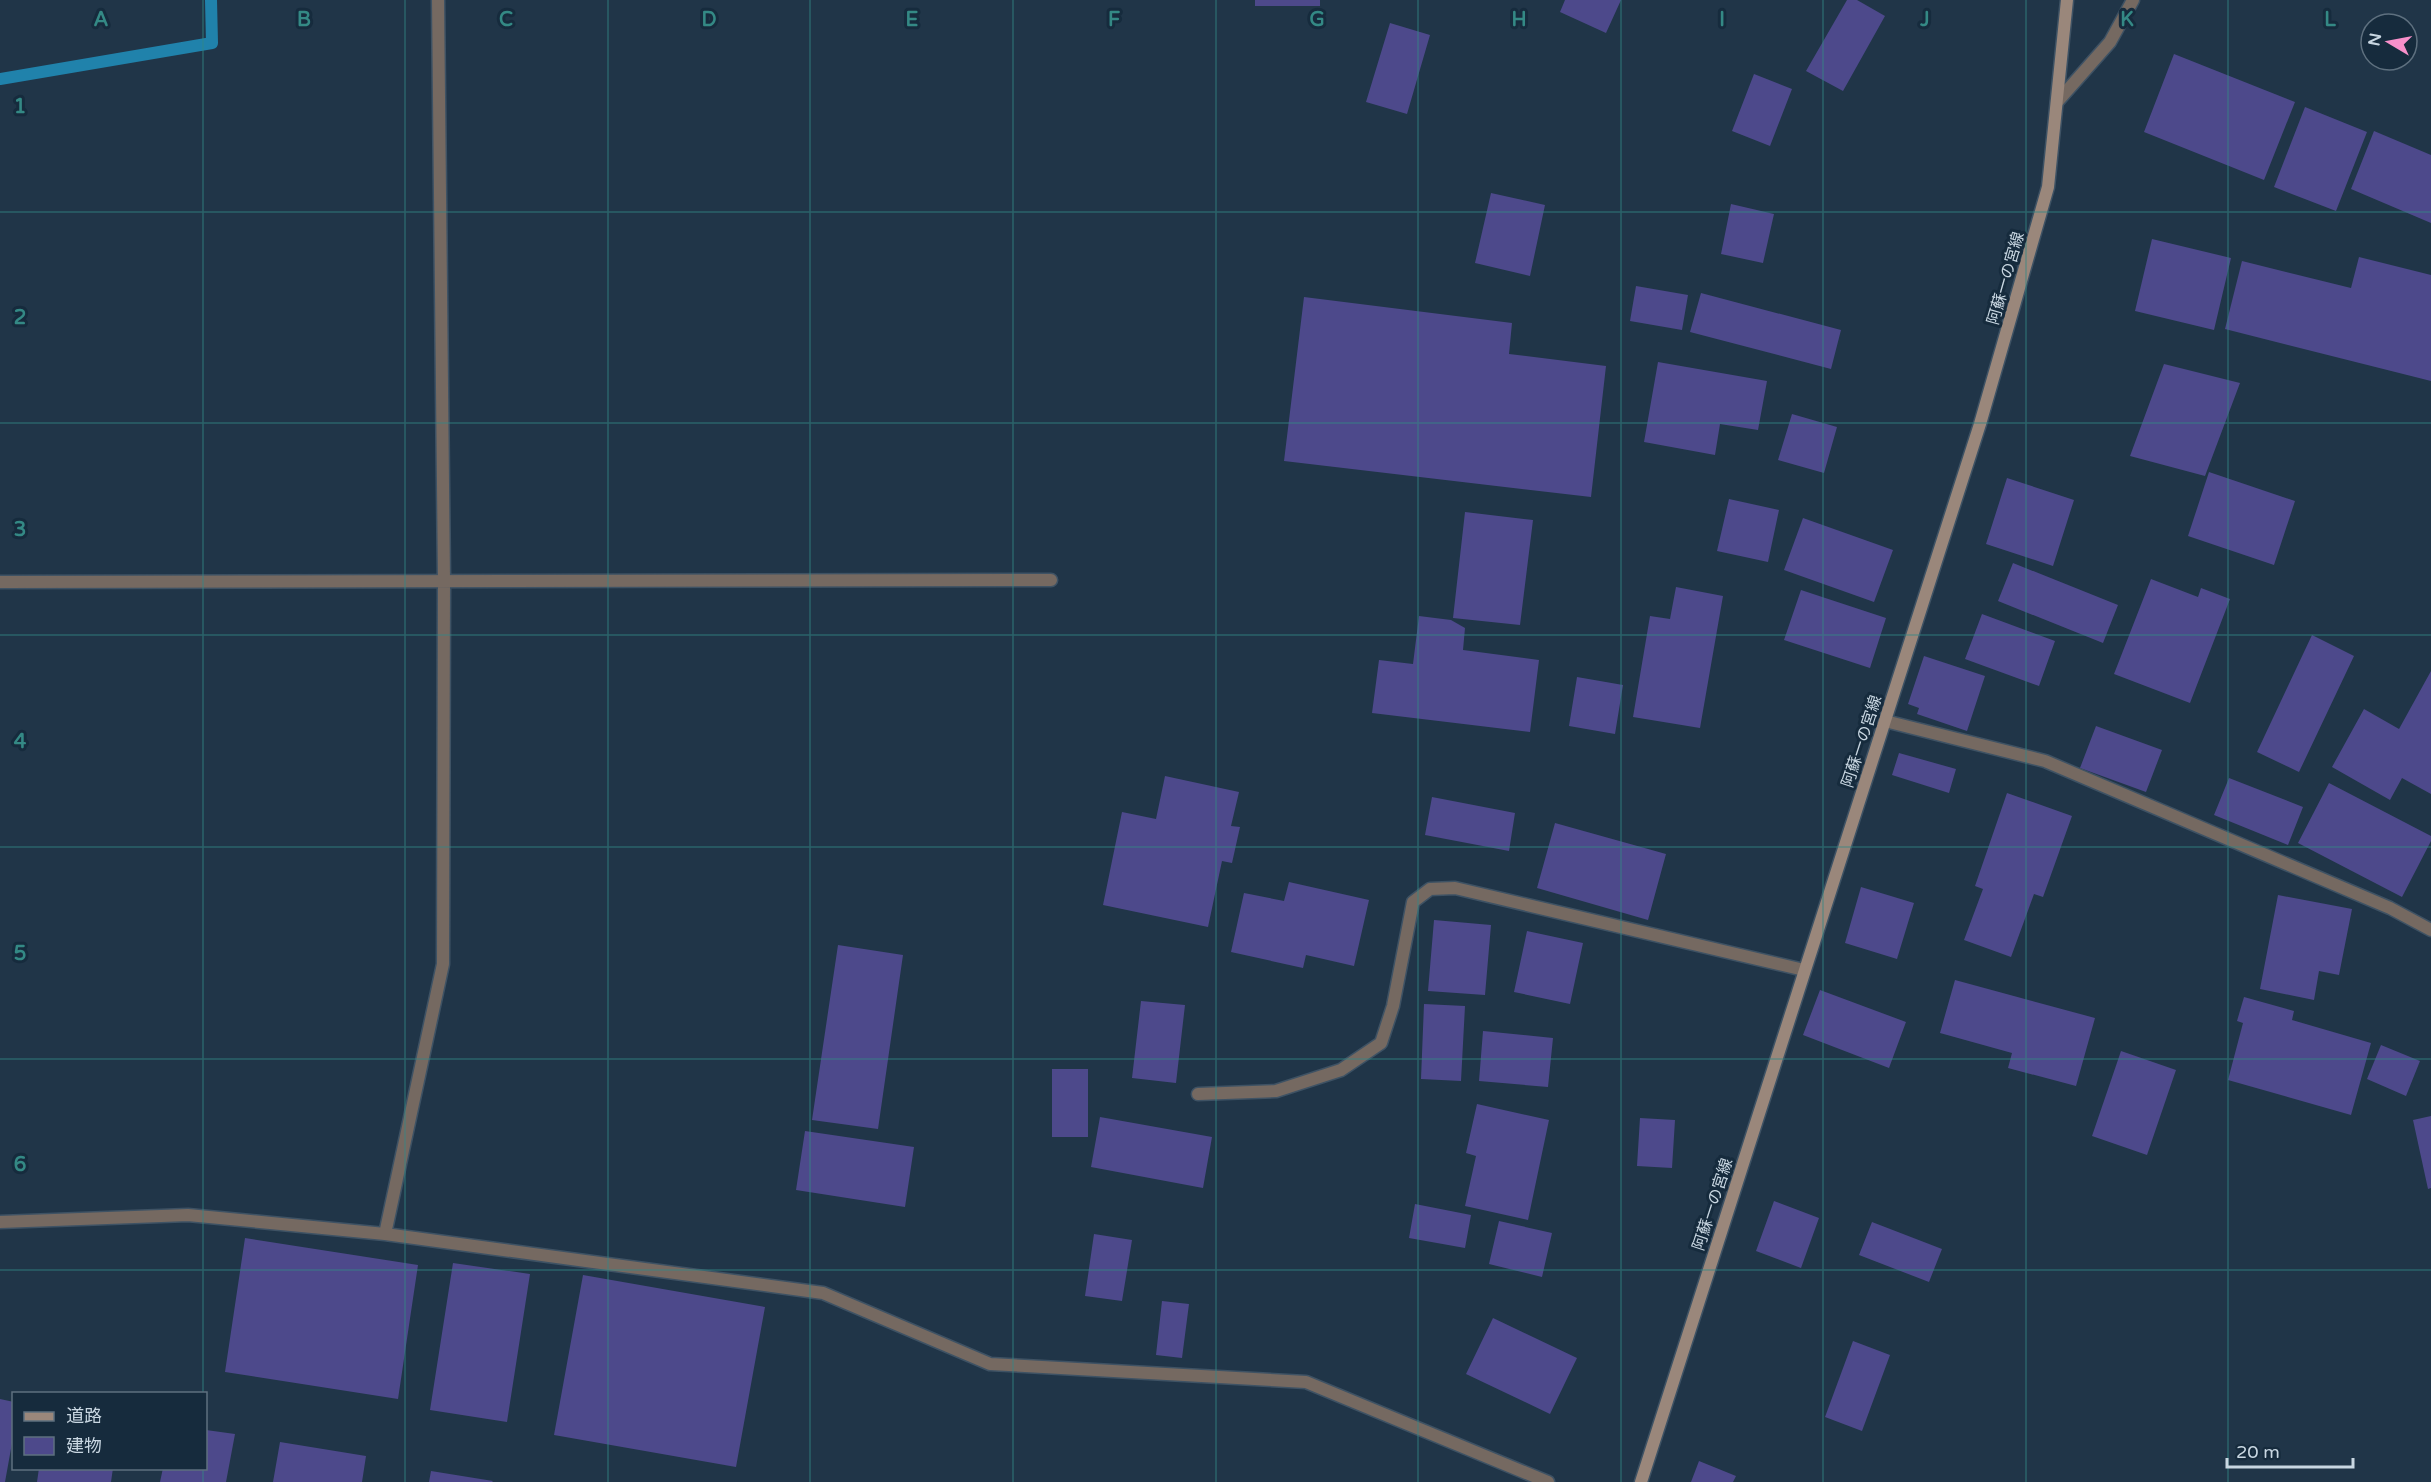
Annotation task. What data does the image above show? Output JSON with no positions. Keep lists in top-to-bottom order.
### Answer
{
  "streets": {
    "main road": ["阿蘇一の宮線"]
  },
  "legend": ["道路", "建物"],
  "scale_bar": "20 m",
  "north": "left",
  "grid": {
    "columns": [
      "A",
      "B",
      "C",
      "D",
      "E",
      "F",
      "G",
      "H",
      "I",
      "J",
      "K",
      "L"
    ],
    "rows": [
      "1",
      "2",
      "3",
      "4",
      "5",
      "6"
    ]
  }
}
